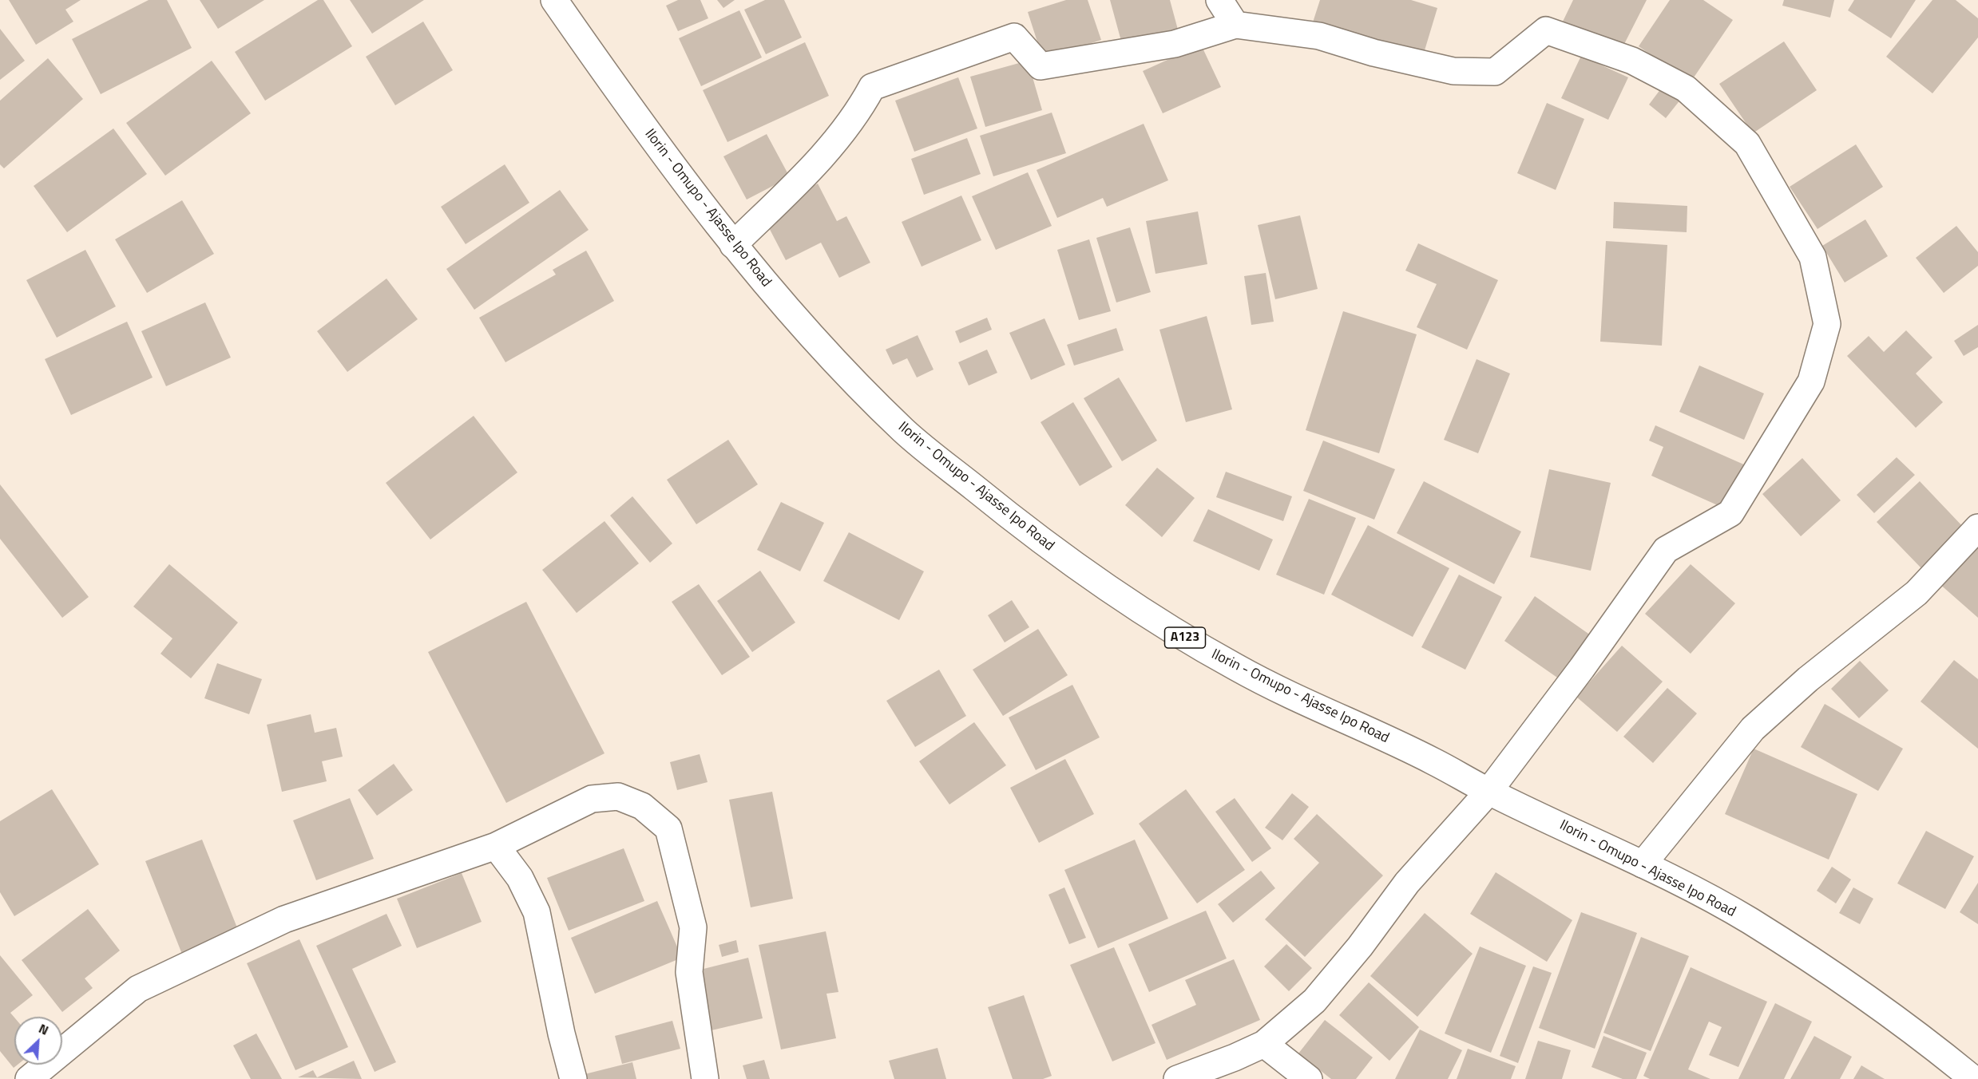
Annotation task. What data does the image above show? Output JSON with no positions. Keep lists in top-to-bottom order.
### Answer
{
  "streets": {
    "main road": ["Ilorin - Omupo - Ajasse Ipo Road", "A123"]
  },
  "north": "top right"
}
